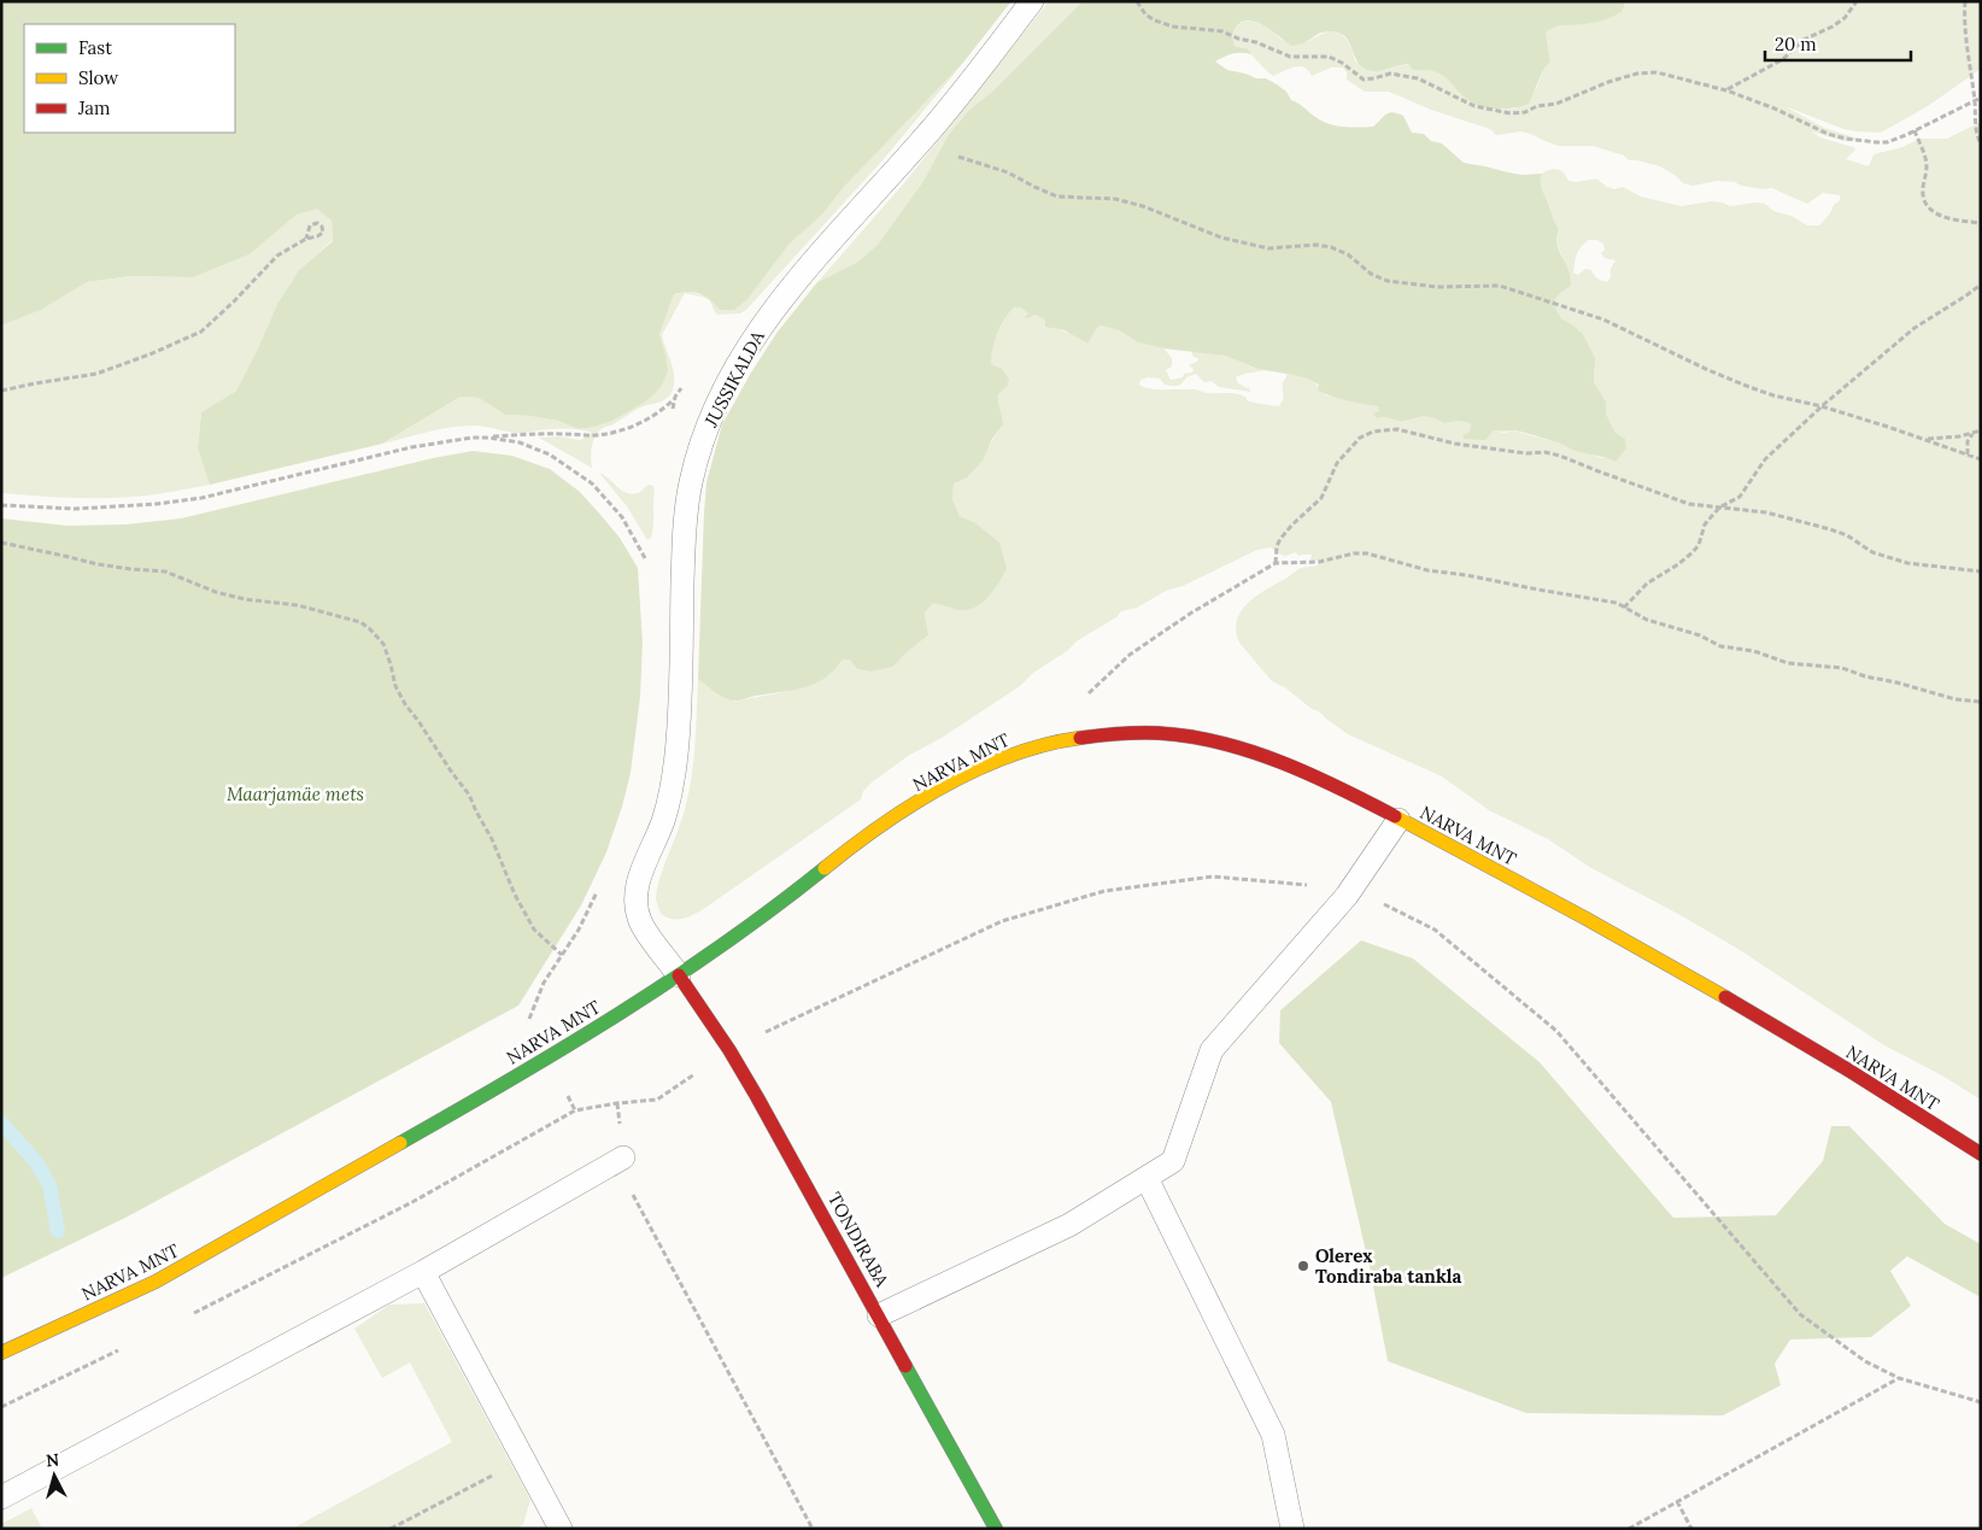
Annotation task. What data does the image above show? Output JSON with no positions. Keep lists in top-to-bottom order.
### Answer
{
  "streets": {
    "main road": ["NARVA MNT", "TONDIRABA"],
    "lane": ["JUSSIKALDA"]
  },
  "crossings": [
    ["JUSSIKALDA", "NARVA MNT"],
    ["JUSSIKALDA", "TONDIRABA"],
    ["NARVA MNT", "TONDIRABA"]
  ],
  "parks": ["Maarjamäe mets"],
  "places": ["Olerex Tondiraba tankla"],
  "legend": ["Fast", "Slow", "Jam"],
  "scale_bar": "20 m",
  "north": "top"
}
